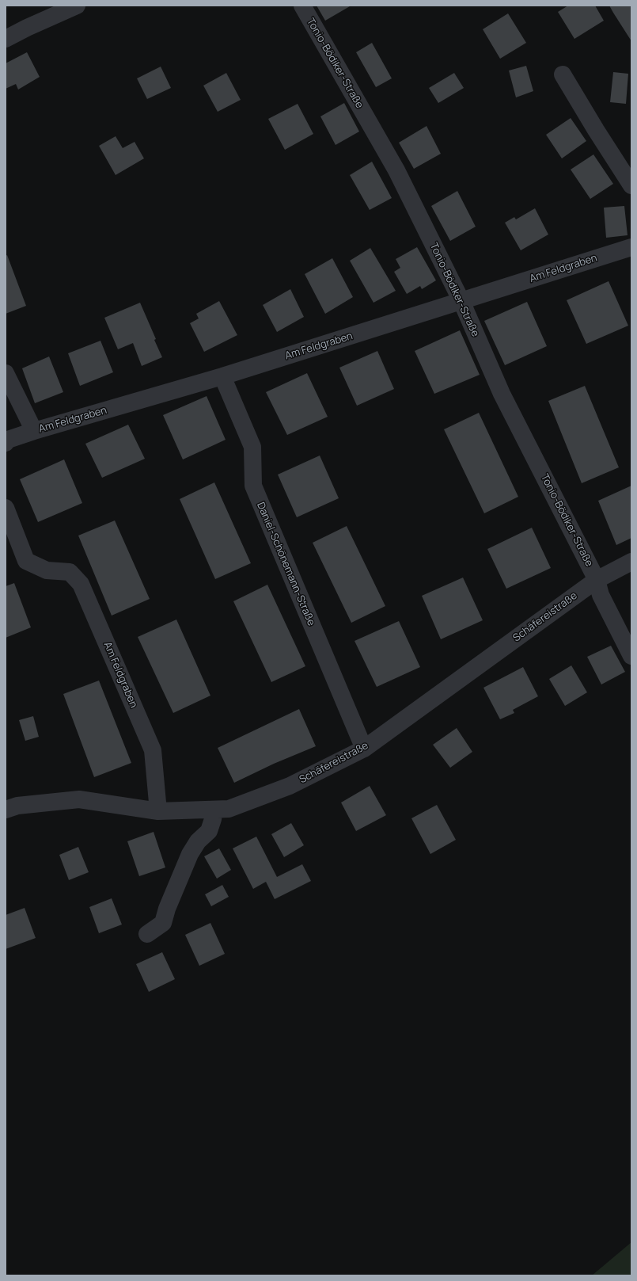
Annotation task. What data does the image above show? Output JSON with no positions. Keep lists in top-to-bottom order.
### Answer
{
  "streets": {
    "street": [
      "Tonio-Bödiker-Straße",
      "Am Feldgraben",
      "Daniel-Schönemann-Straße",
      "Schäfereistraße"
    ]
  },
  "crossings": [
    ["Tonio-Bödiker-Straße", "Am Feldgraben"],
    ["Tonio-Bödiker-Straße", "Schäfereistraße"],
    ["Am Feldgraben", "Daniel-Schönemann-Straße"],
    ["Am Feldgraben", "Schäfereistraße"],
    ["Daniel-Schönemann-Straße", "Schäfereistraße"]
  ]
}
